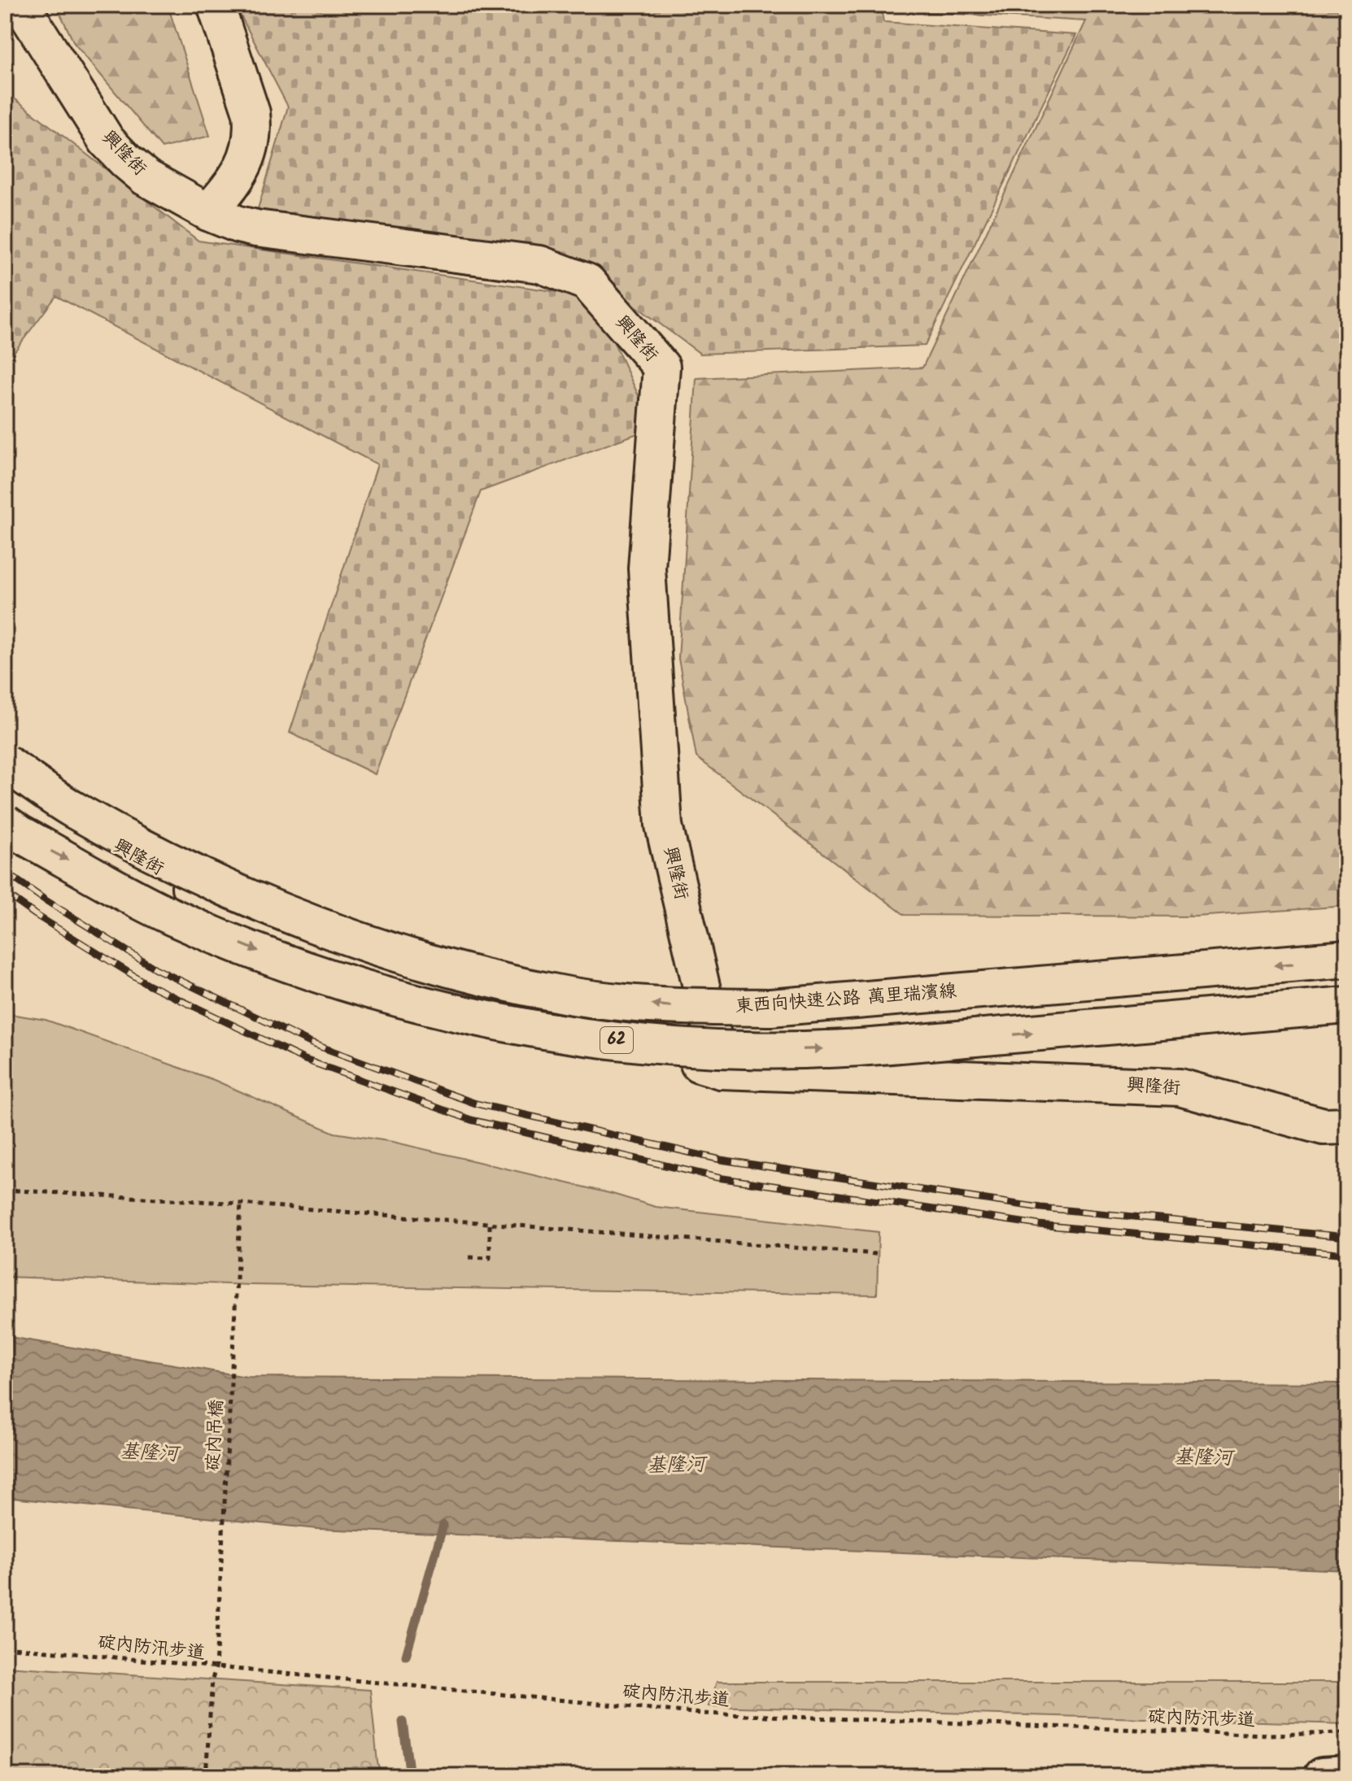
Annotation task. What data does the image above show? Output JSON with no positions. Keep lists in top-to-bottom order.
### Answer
{
  "streets": {
    "main road": ["興隆街", "東西向快速公路 萬里瑞濱線", "62"],
    "path": ["碇內吊橋", "碇內防汛步道"]
  },
  "crossings": [
    ["碇內吊橋", "碇內防汛步道"]
  ],
  "water": ["基隆河"]
}
